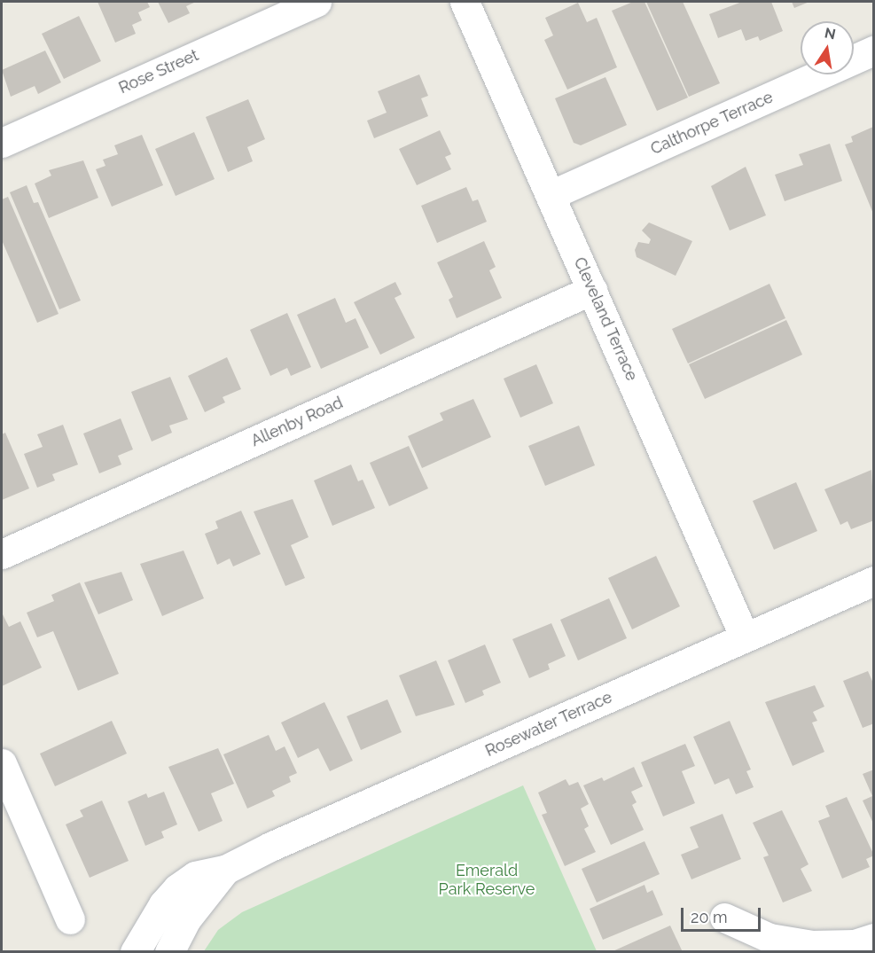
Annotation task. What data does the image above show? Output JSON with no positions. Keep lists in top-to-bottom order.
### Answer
{
  "streets": {
    "street": [
      "Rose Street",
      "Calthorpe Terrace",
      "Cleveland Terrace",
      "Allenby Road",
      "Rosewater Terrace"
    ]
  },
  "crossings": [
    ["Calthorpe Terrace", "Cleveland Terrace"],
    ["Cleveland Terrace", "Allenby Road"],
    ["Cleveland Terrace", "Rosewater Terrace"]
  ],
  "parks": ["Emerald Park Reserve"],
  "scale_bar": "20 m",
  "north": "top"
}
